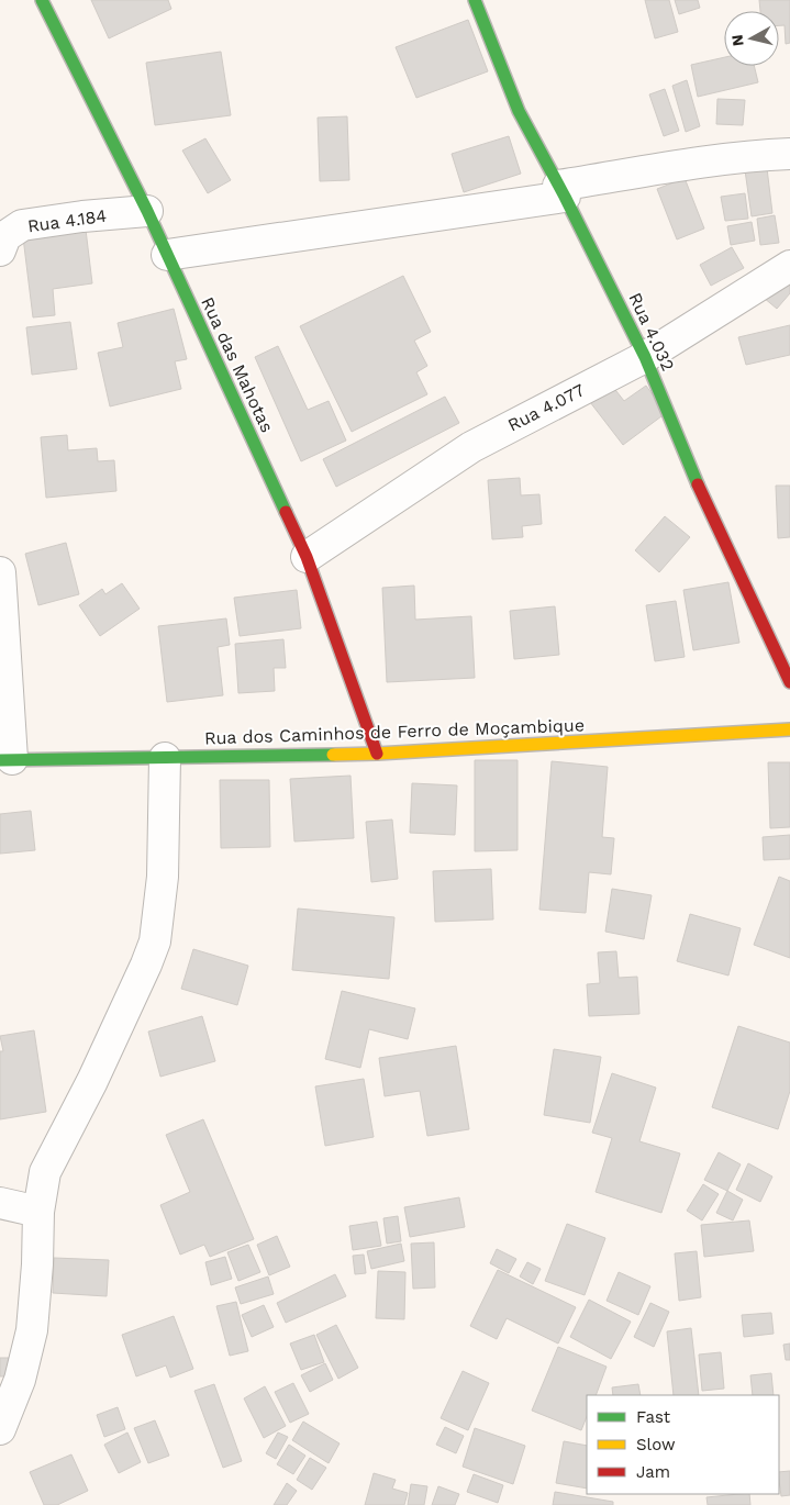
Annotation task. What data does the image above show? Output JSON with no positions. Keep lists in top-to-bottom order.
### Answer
{
  "streets": {
    "street": [
      "Rua 4.184",
      "Rua 4.032",
      "Rua das Mahotas",
      "Rua 4.077",
      "Rua dos Caminhos de Ferro de Moçambique"
    ]
  },
  "crossings": [
    ["Rua 4.184", "Rua das Mahotas"],
    ["Rua 4.032", "Rua 4.077"],
    ["Rua das Mahotas", "Rua 4.077"],
    ["Rua das Mahotas", "Rua dos Caminhos de Ferro de Moçambique"]
  ],
  "legend": ["Fast", "Slow", "Jam"],
  "north": "left"
}
